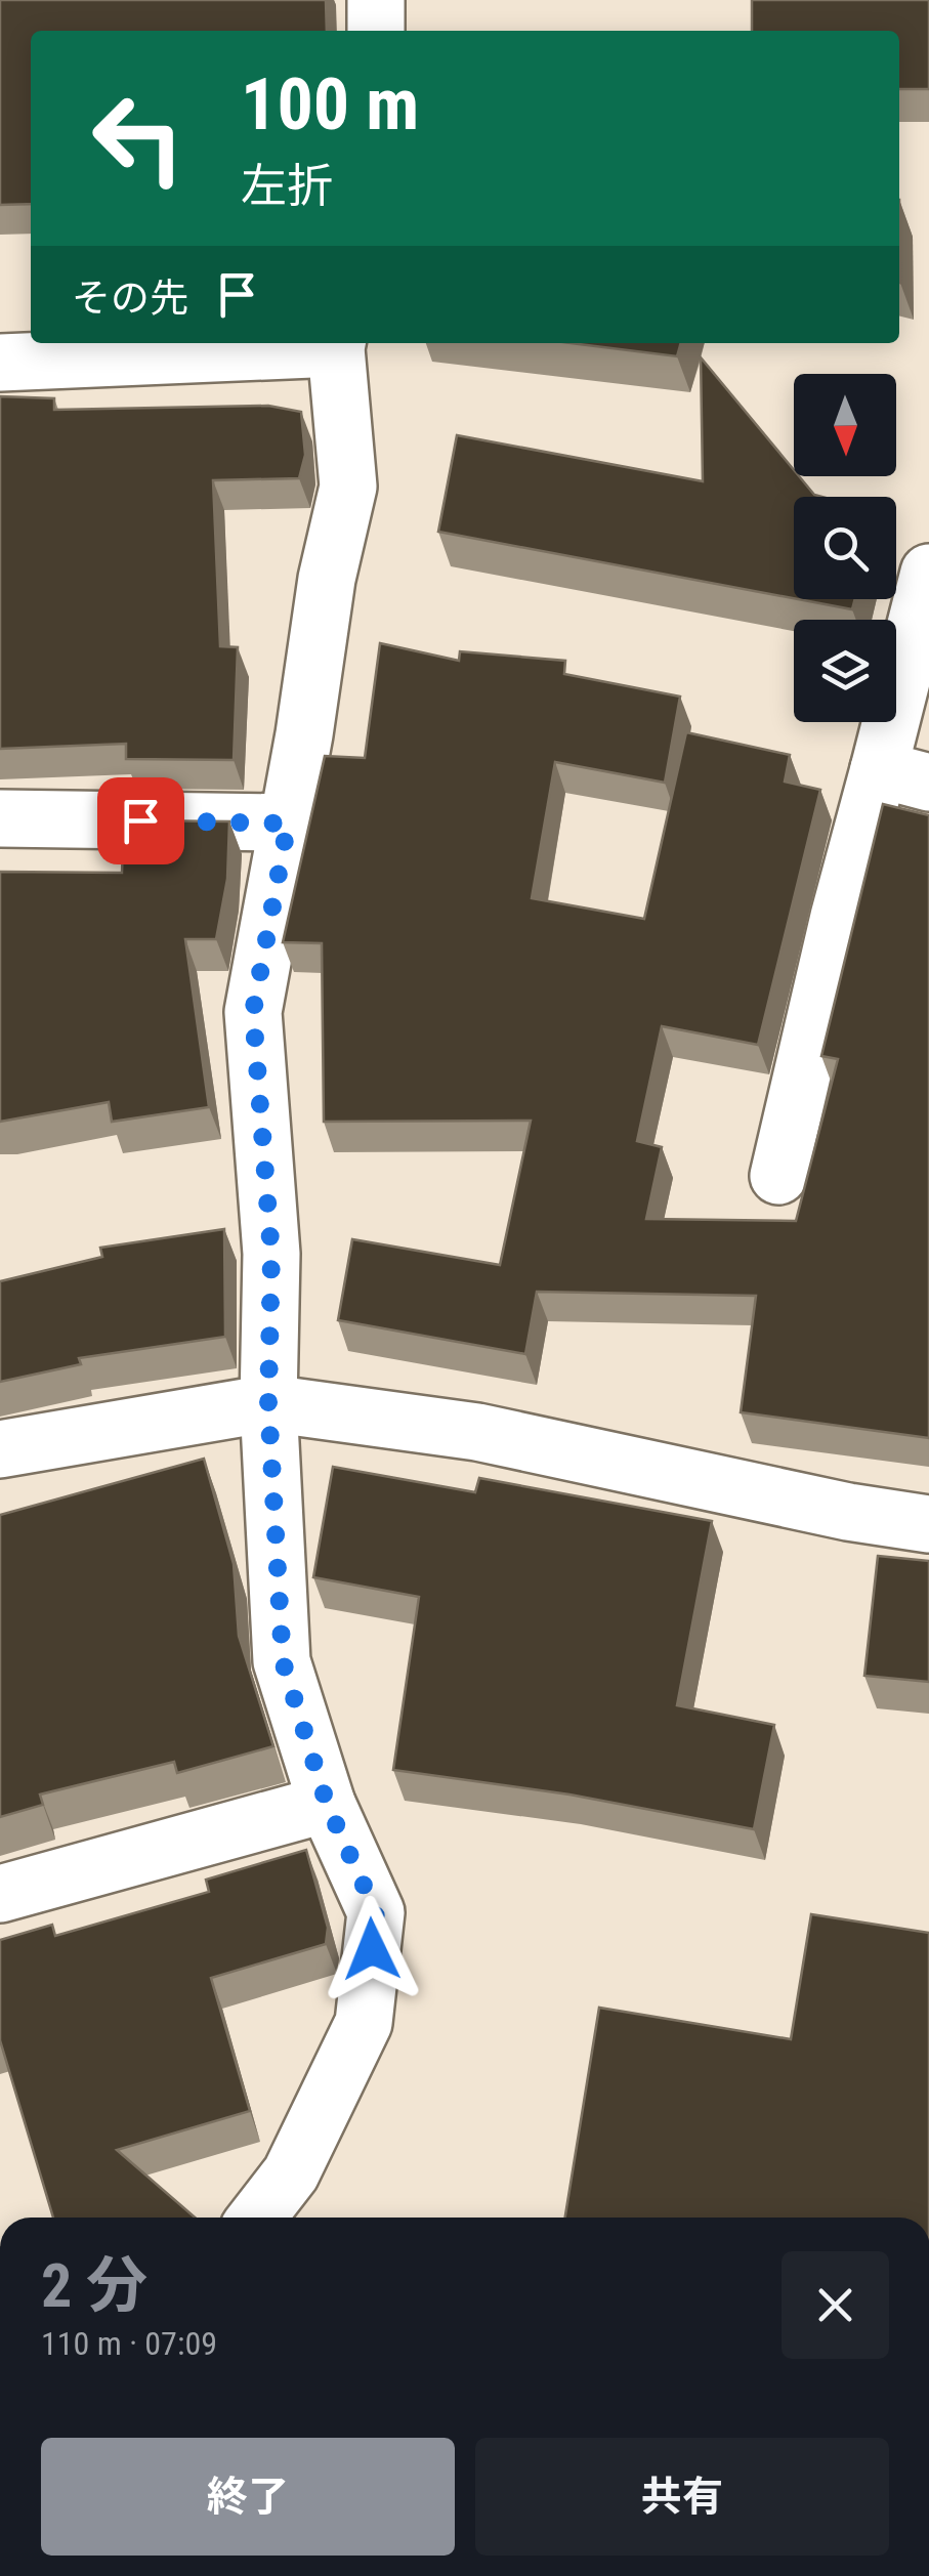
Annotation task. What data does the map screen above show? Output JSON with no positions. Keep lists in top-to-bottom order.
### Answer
{
  "north": "bottom",
  "page": {
    "turn": ["100 m", "左折"],
    "then": "その先",
    "heading": ["2 分", "110 m · 07:09"],
    "buttons": ["終了", "共有"]
  }
}
